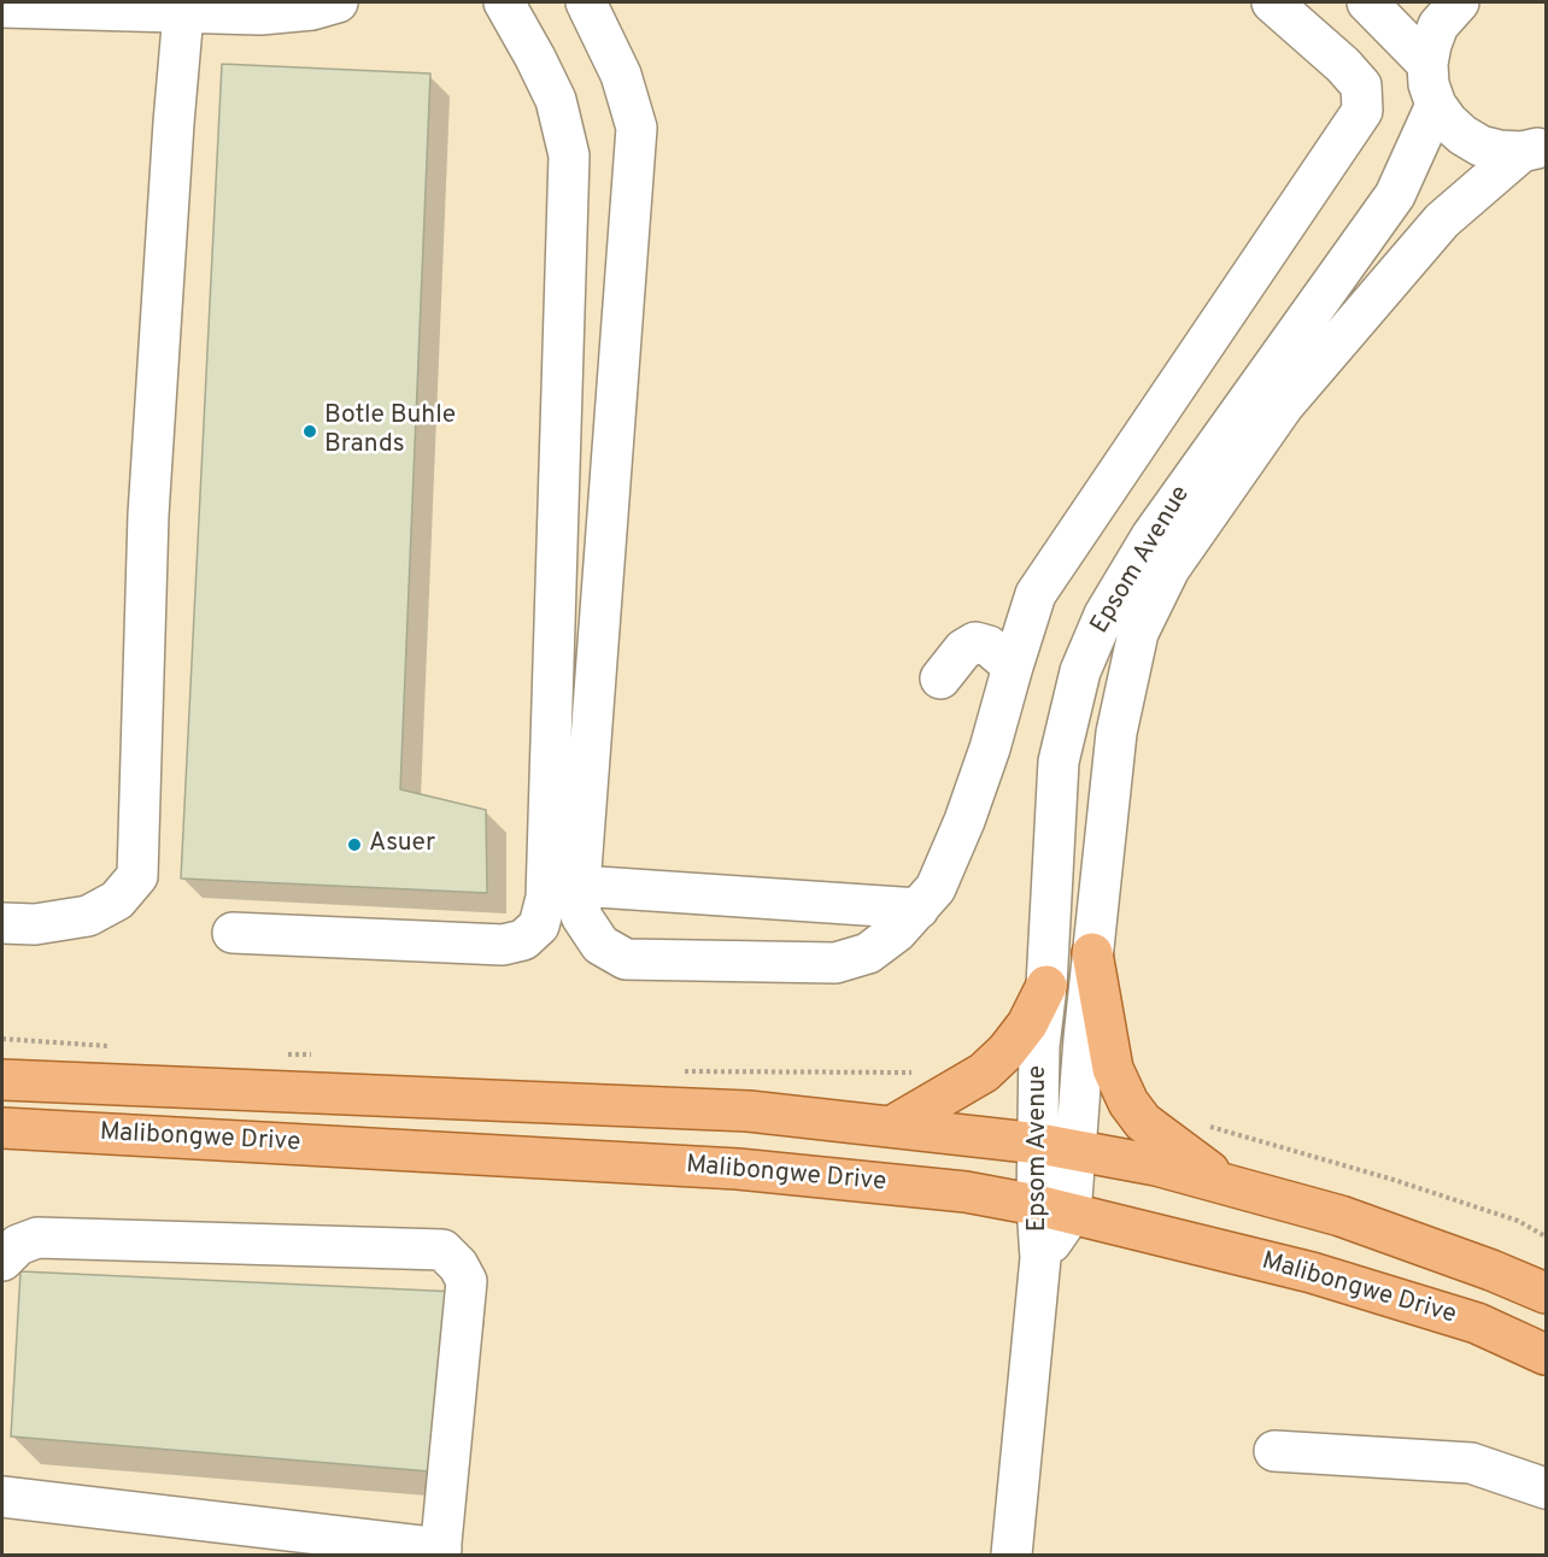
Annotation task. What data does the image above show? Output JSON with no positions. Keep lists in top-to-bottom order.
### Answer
{
  "streets": {
    "main road": ["Malibongwe Drive"],
    "street": ["Epsom Avenue"]
  },
  "crossings": [
    ["Epsom Avenue", "Malibongwe Drive"]
  ],
  "places": ["Botle Buhle Brands", "Asuer"]
}
